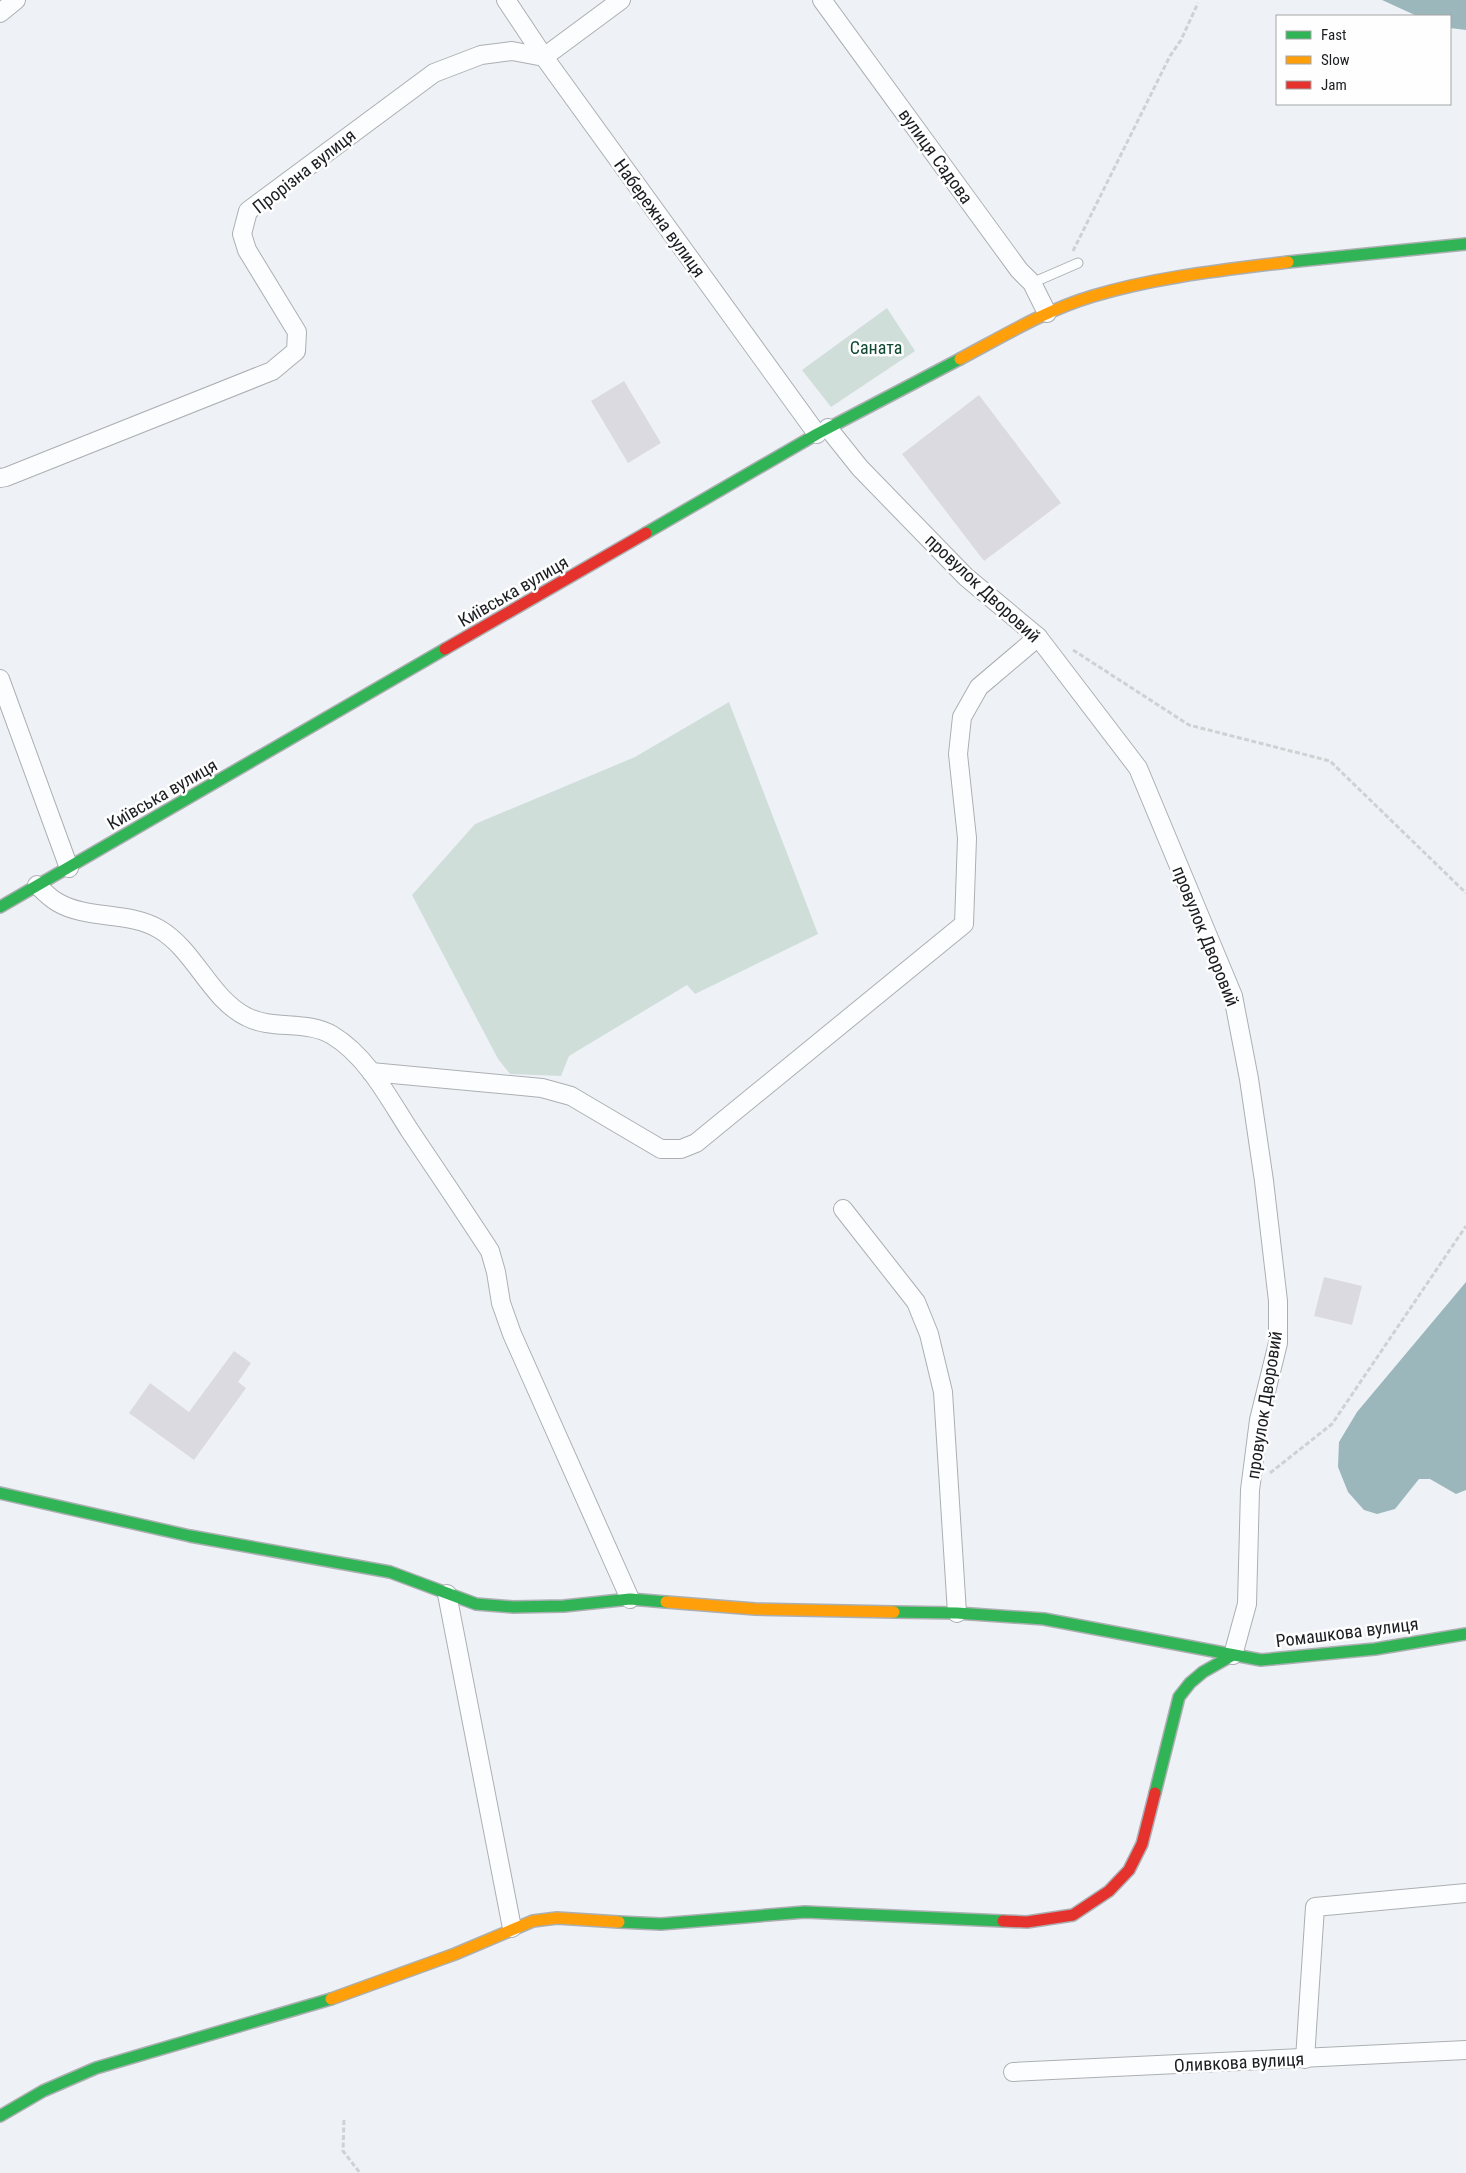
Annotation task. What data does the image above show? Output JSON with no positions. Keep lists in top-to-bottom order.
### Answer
{
  "streets": {
    "street": [
      "вулиця Садова",
      "Прорізна вулиця",
      "Набережна вулиця",
      "провулок Дворовий",
      "Київська вулиця",
      "Ромашкова вулиця",
      "Оливкова вулиця"
    ]
  },
  "crossings": [
    ["вулиця Садова", "Київська вулиця"],
    ["Прорізна вулиця", "Набережна вулиця"],
    ["Набережна вулиця", "провулок Дворовий"],
    ["Набережна вулиця", "Київська вулиця"],
    ["провулок Дворовий", "Київська вулиця"],
    ["провулок Дворовий", "Ромашкова вулиця"]
  ],
  "parks": ["Саната"],
  "legend": ["Fast", "Slow", "Jam"]
}
